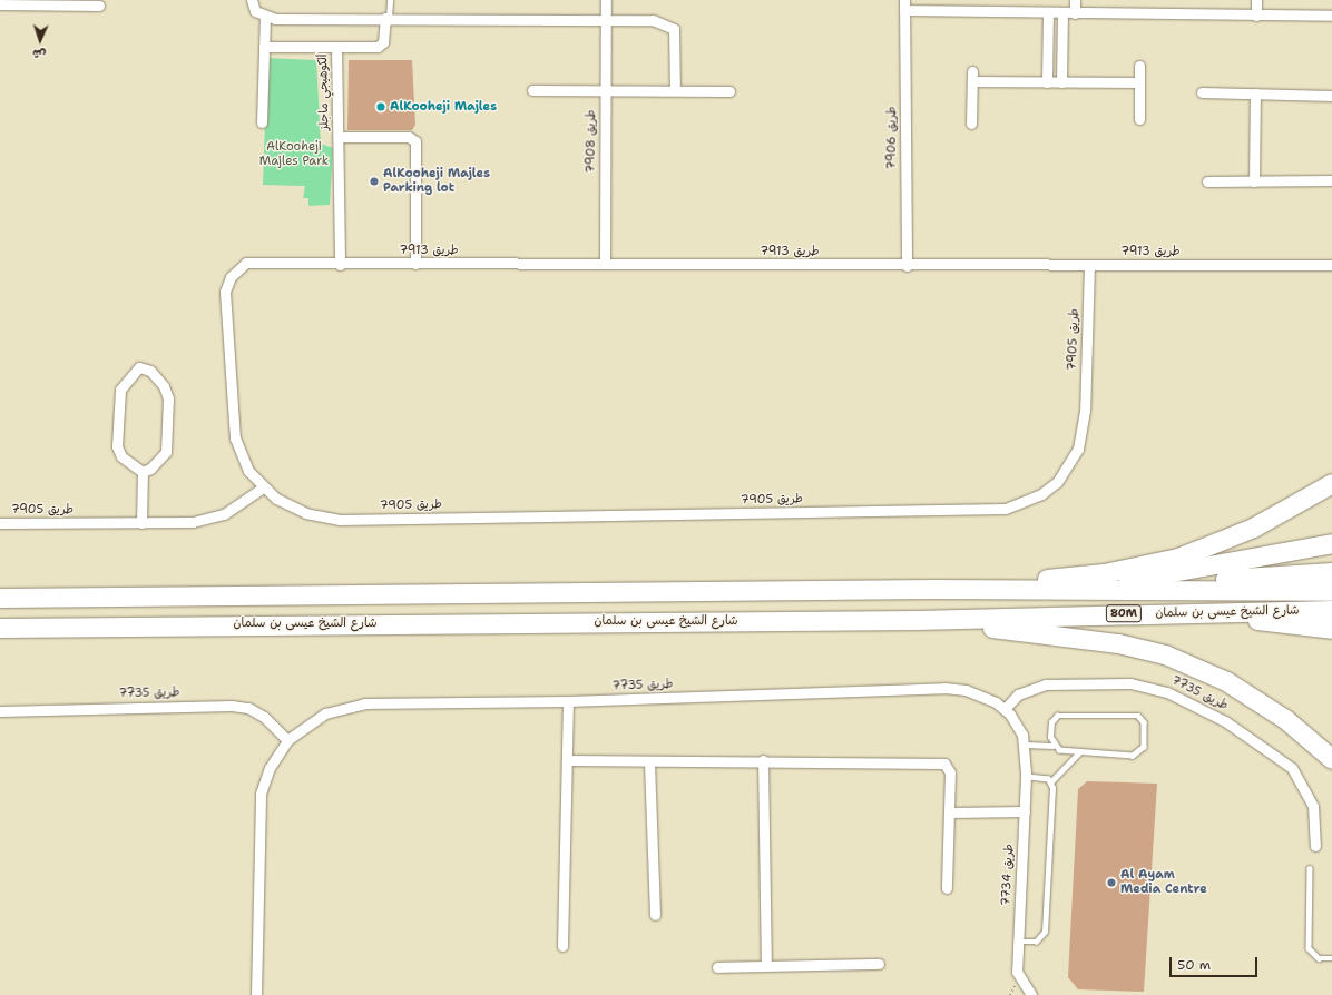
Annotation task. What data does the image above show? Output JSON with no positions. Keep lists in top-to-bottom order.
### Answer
{
  "streets": {
    "highway": ["شارع الشيخ عيسى بن سلمان", "80M"],
    "street": [
      "ألكوهيجي ماجلز",
      "طريق 7906",
      "طريق 7908",
      "طريق 7913",
      "طريق 7905",
      "طريق 7735",
      "طريق 7734"
    ]
  },
  "crossings": [
    ["ألكوهيجي ماجلز", "طريق 7913"],
    ["طريق 7906", "طريق 7913"],
    ["طريق 7908", "طريق 7913"],
    ["طريق 7913", "طريق 7905"],
    ["طريق 7735", "طريق 7734"]
  ],
  "parks": ["AlKooheji Majles Park"],
  "places": ["AlKooheji Majles", "AlKooheji Majles Parking lot", "Al Ayam Media Centre"],
  "scale_bar": "50 m",
  "north": "bottom"
}
